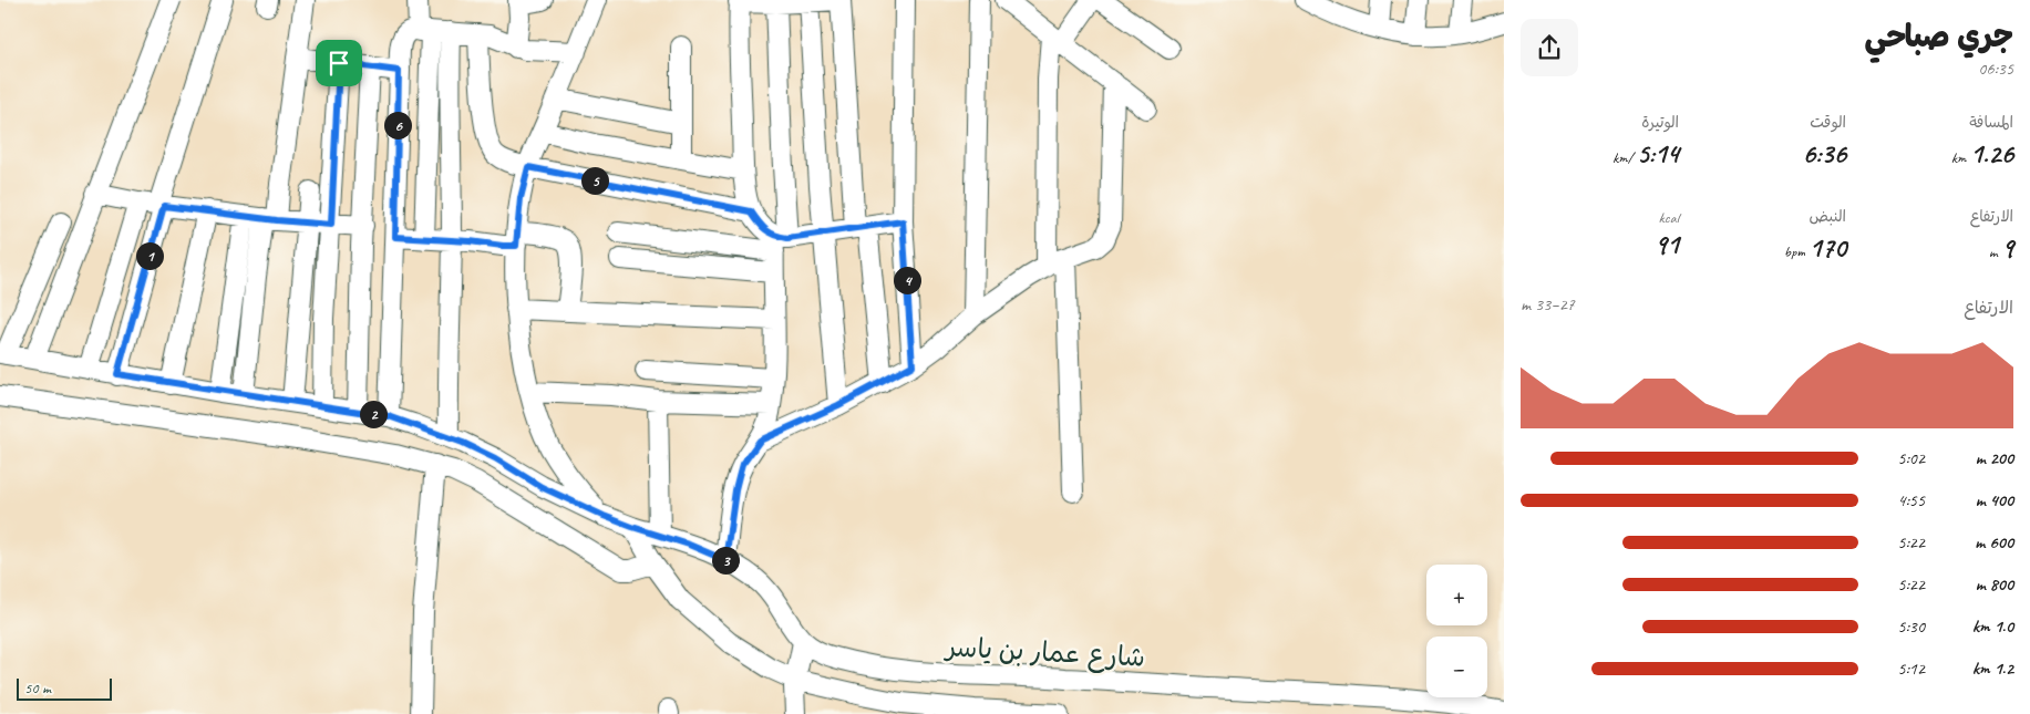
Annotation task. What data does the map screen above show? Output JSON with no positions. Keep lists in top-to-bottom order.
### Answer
{
  "streets": {
    "street": ["شارع عمار بن ياسر"]
  },
  "scale_bar": "50 m",
  "page": {
    "heading": ["جري صباحي", "06:35"],
    "stats": [
      ["المسافة", "1.26 km"],
      ["الوقت", "6:36"],
      ["الوتيرة", "5:14 /km"],
      ["الارتفاع", "9 m"],
      ["النبض", "170 bpm"],
      ["kcal", "91"]
    ],
    "pins": [
      "6",
      "5",
      "1",
      "4",
      "2",
      "3"
    ],
    "chart": ["الارتفاع", "27–33 m"],
    "list": [
      {
        "name": "200 m",
        "note": "5:02"
      },
      {
        "name": "400 m",
        "note": "4:55"
      },
      {
        "name": "600 m",
        "note": "5:22"
      },
      {
        "name": "800 m",
        "note": "5:22"
      },
      {
        "name": "1.0 km",
        "note": "5:30"
      },
      {
        "name": "1.2 km",
        "note": "5:12"
      }
    ],
    "map_buttons": ["+", "−"],
    "scale": "50 m"
  }
}
